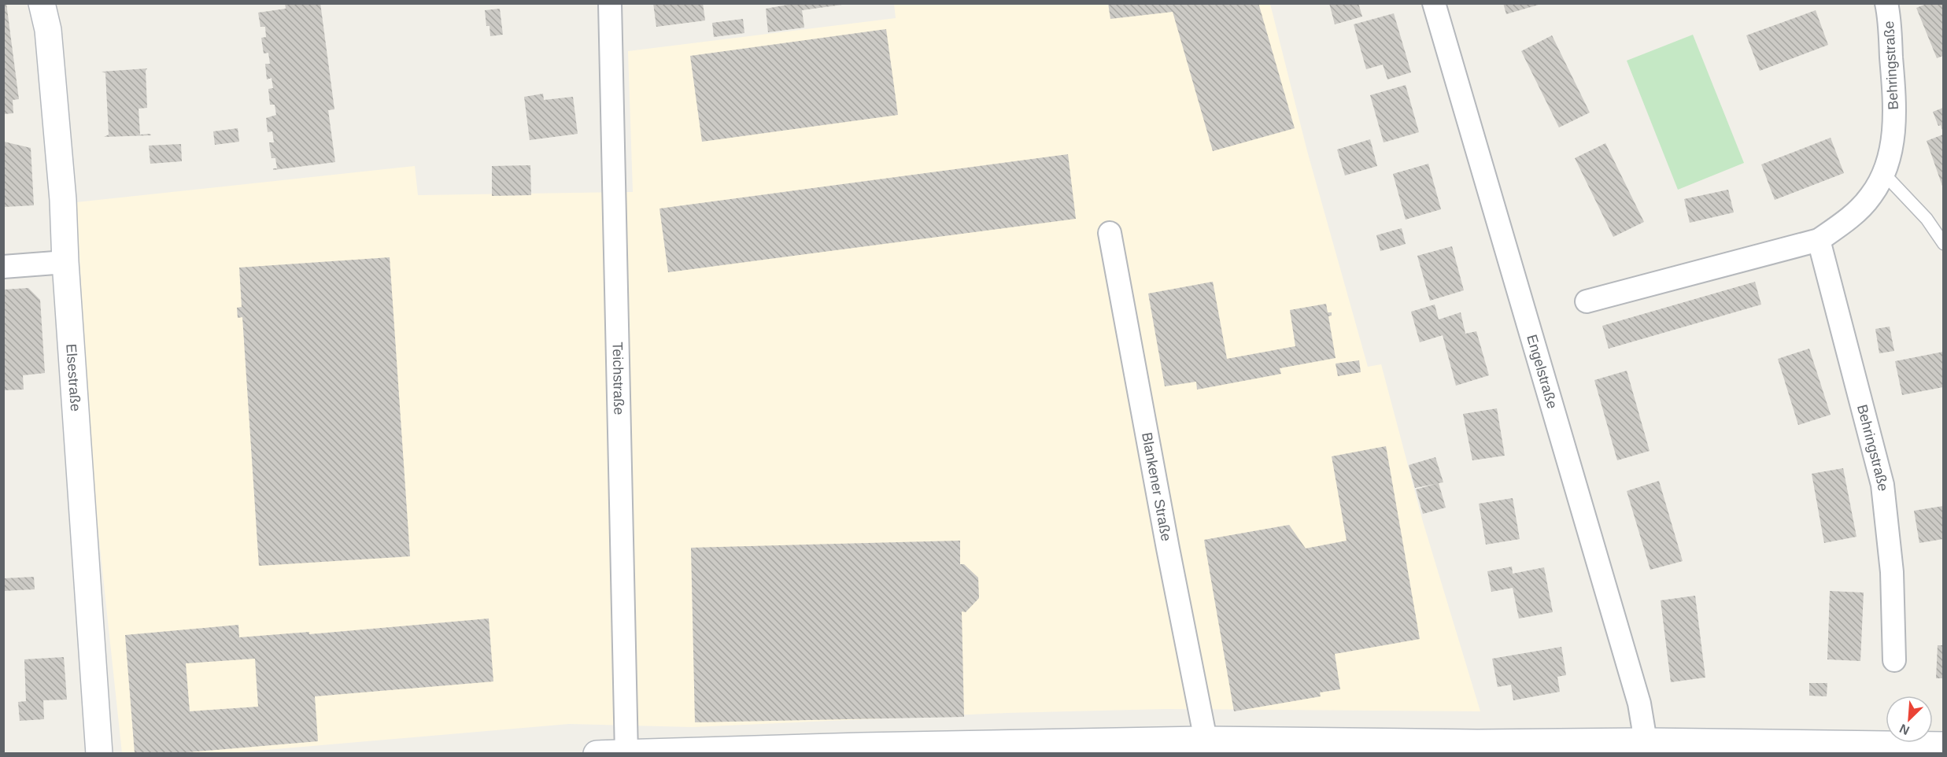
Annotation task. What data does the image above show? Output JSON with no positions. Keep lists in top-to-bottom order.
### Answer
{
  "streets": {
    "main road": ["Elsestraße"],
    "street": [
      "Behringstraße",
      "Engelstraße",
      "Teichstraße",
      "Blankener Straße"
    ]
  },
  "north": "bottom left"
}
